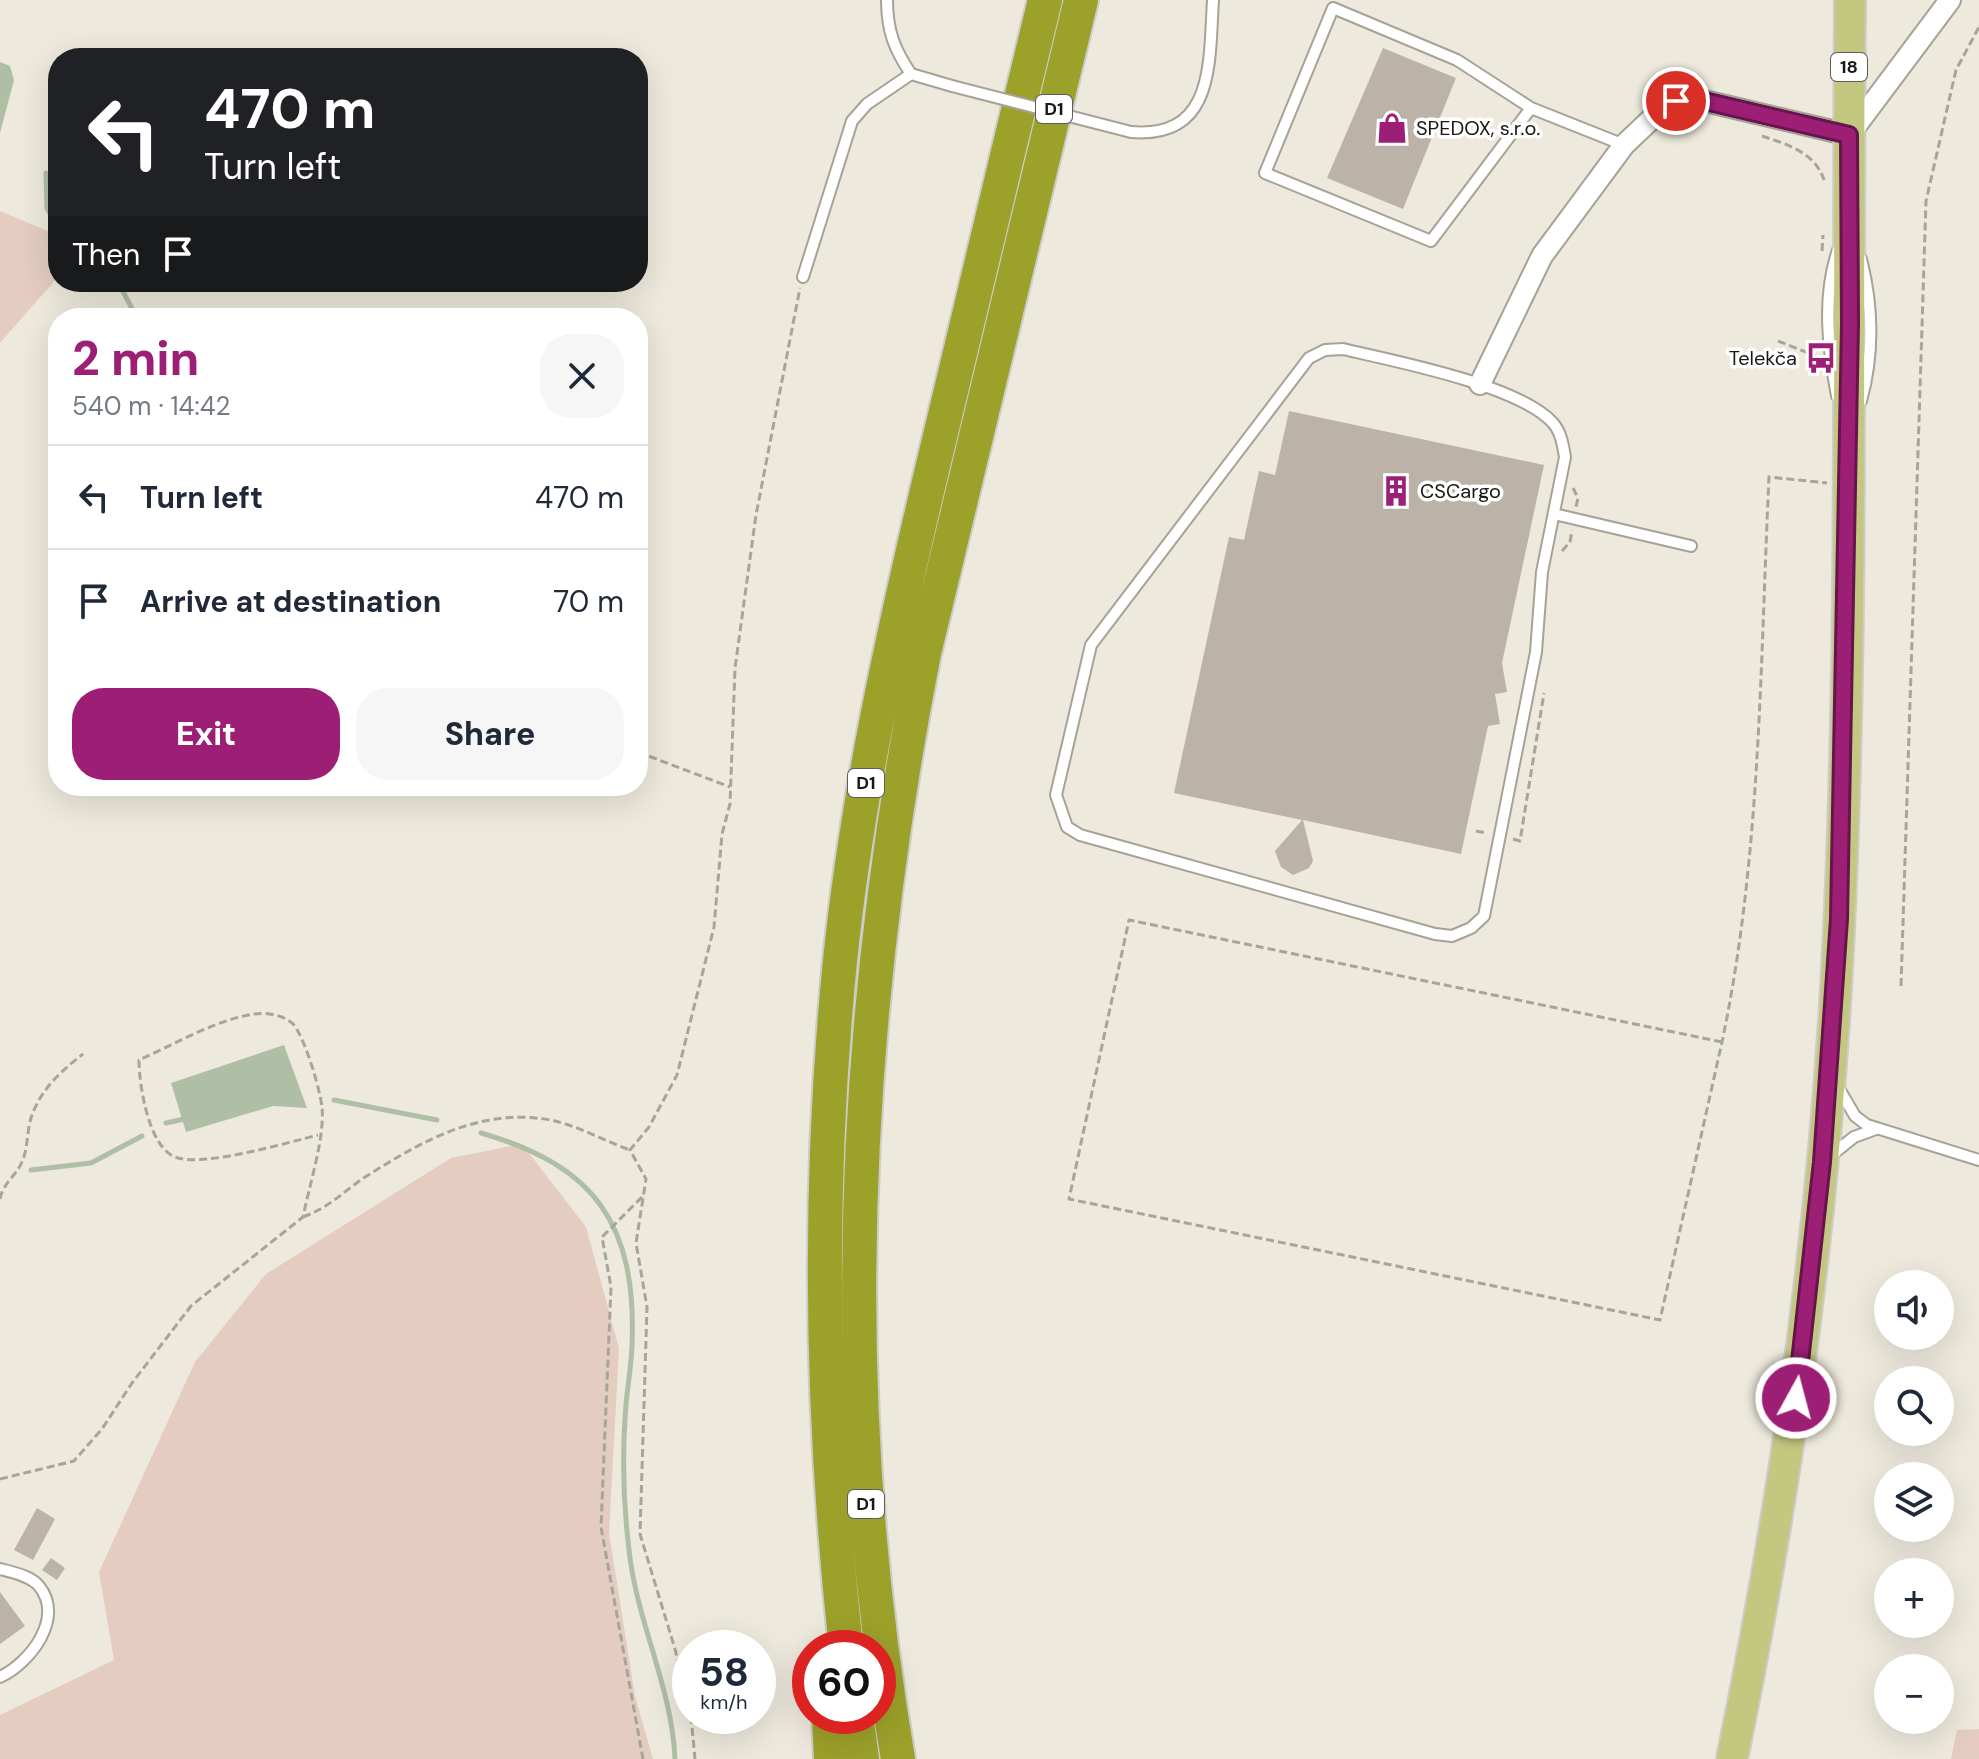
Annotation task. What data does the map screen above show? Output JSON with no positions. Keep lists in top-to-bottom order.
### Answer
{
  "streets": {
    "highway": ["D1"],
    "main road": ["18"]
  },
  "places": {
    "shop": ["SPEDOX, s.r.o."],
    "bus stop": ["Telekča"],
    "building": ["CSCargo"]
  },
  "page": {
    "turn": ["470 m", "Turn left"],
    "then": "Then",
    "heading": ["2 min", "540 m · 14:42"],
    "list": [
      {
        "name": "Turn left",
        "value": "470 m"
      },
      {
        "name": "Arrive at destination",
        "value": "70 m"
      }
    ],
    "buttons": ["Exit", "Share"],
    "map_buttons": ["+", "−"],
    "speed": "58 km/h",
    "limit": "60"
  }
}
